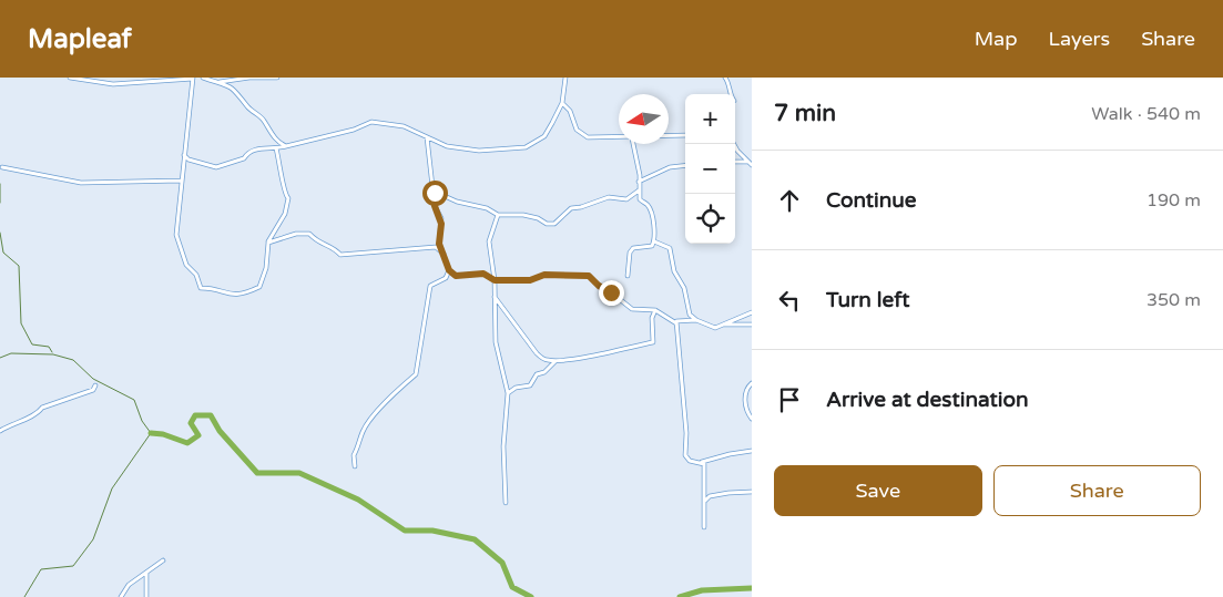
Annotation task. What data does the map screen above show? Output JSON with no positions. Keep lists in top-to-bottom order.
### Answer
{
  "north": "left",
  "page": {
    "header": "Mapleaf",
    "nav": ["Map", "Layers", "Share"],
    "heading": ["7 min", "Walk · 540 m"],
    "map_buttons": ["+", "−"],
    "list": [
      ["Continue", "190 m"],
      ["Turn left", "350 m"],
      "Arrive at destination"
    ],
    "buttons": ["Save", "Share"]
  }
}
